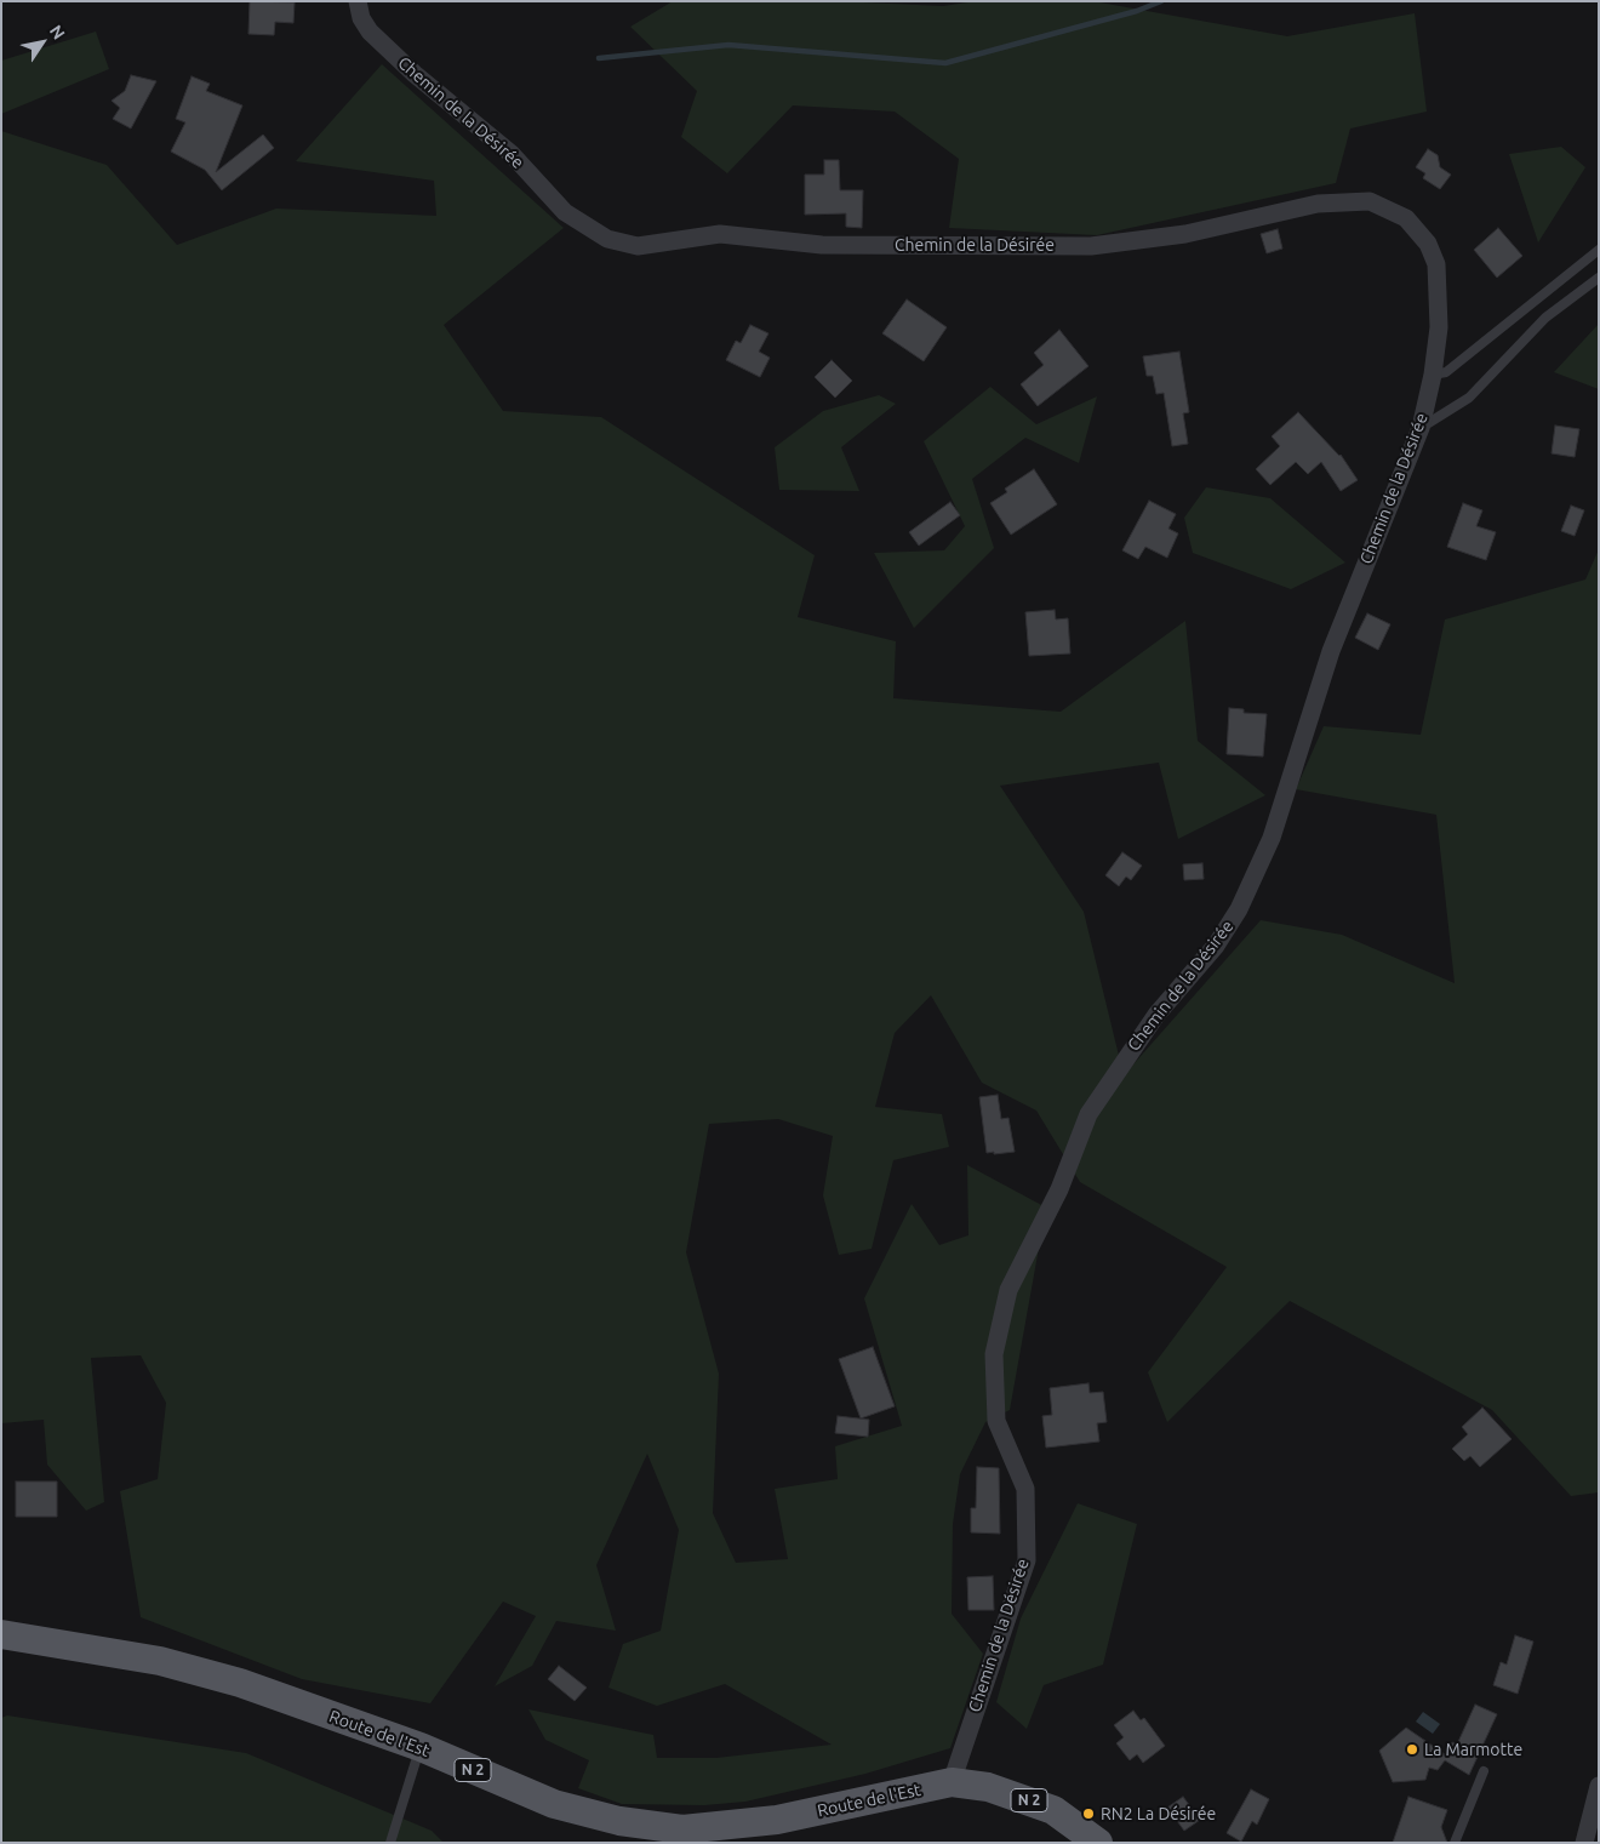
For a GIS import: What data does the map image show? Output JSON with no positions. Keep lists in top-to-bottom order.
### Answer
{
  "streets": {
    "main road": ["Route de l'Est", "N 2"],
    "street": ["Chemin de la Désirée"]
  },
  "crossings": [
    ["Chemin de la Désirée", "Route de l'Est"]
  ],
  "places": ["La Marmotte", "RN2 La Désirée"],
  "north": "top right"
}
